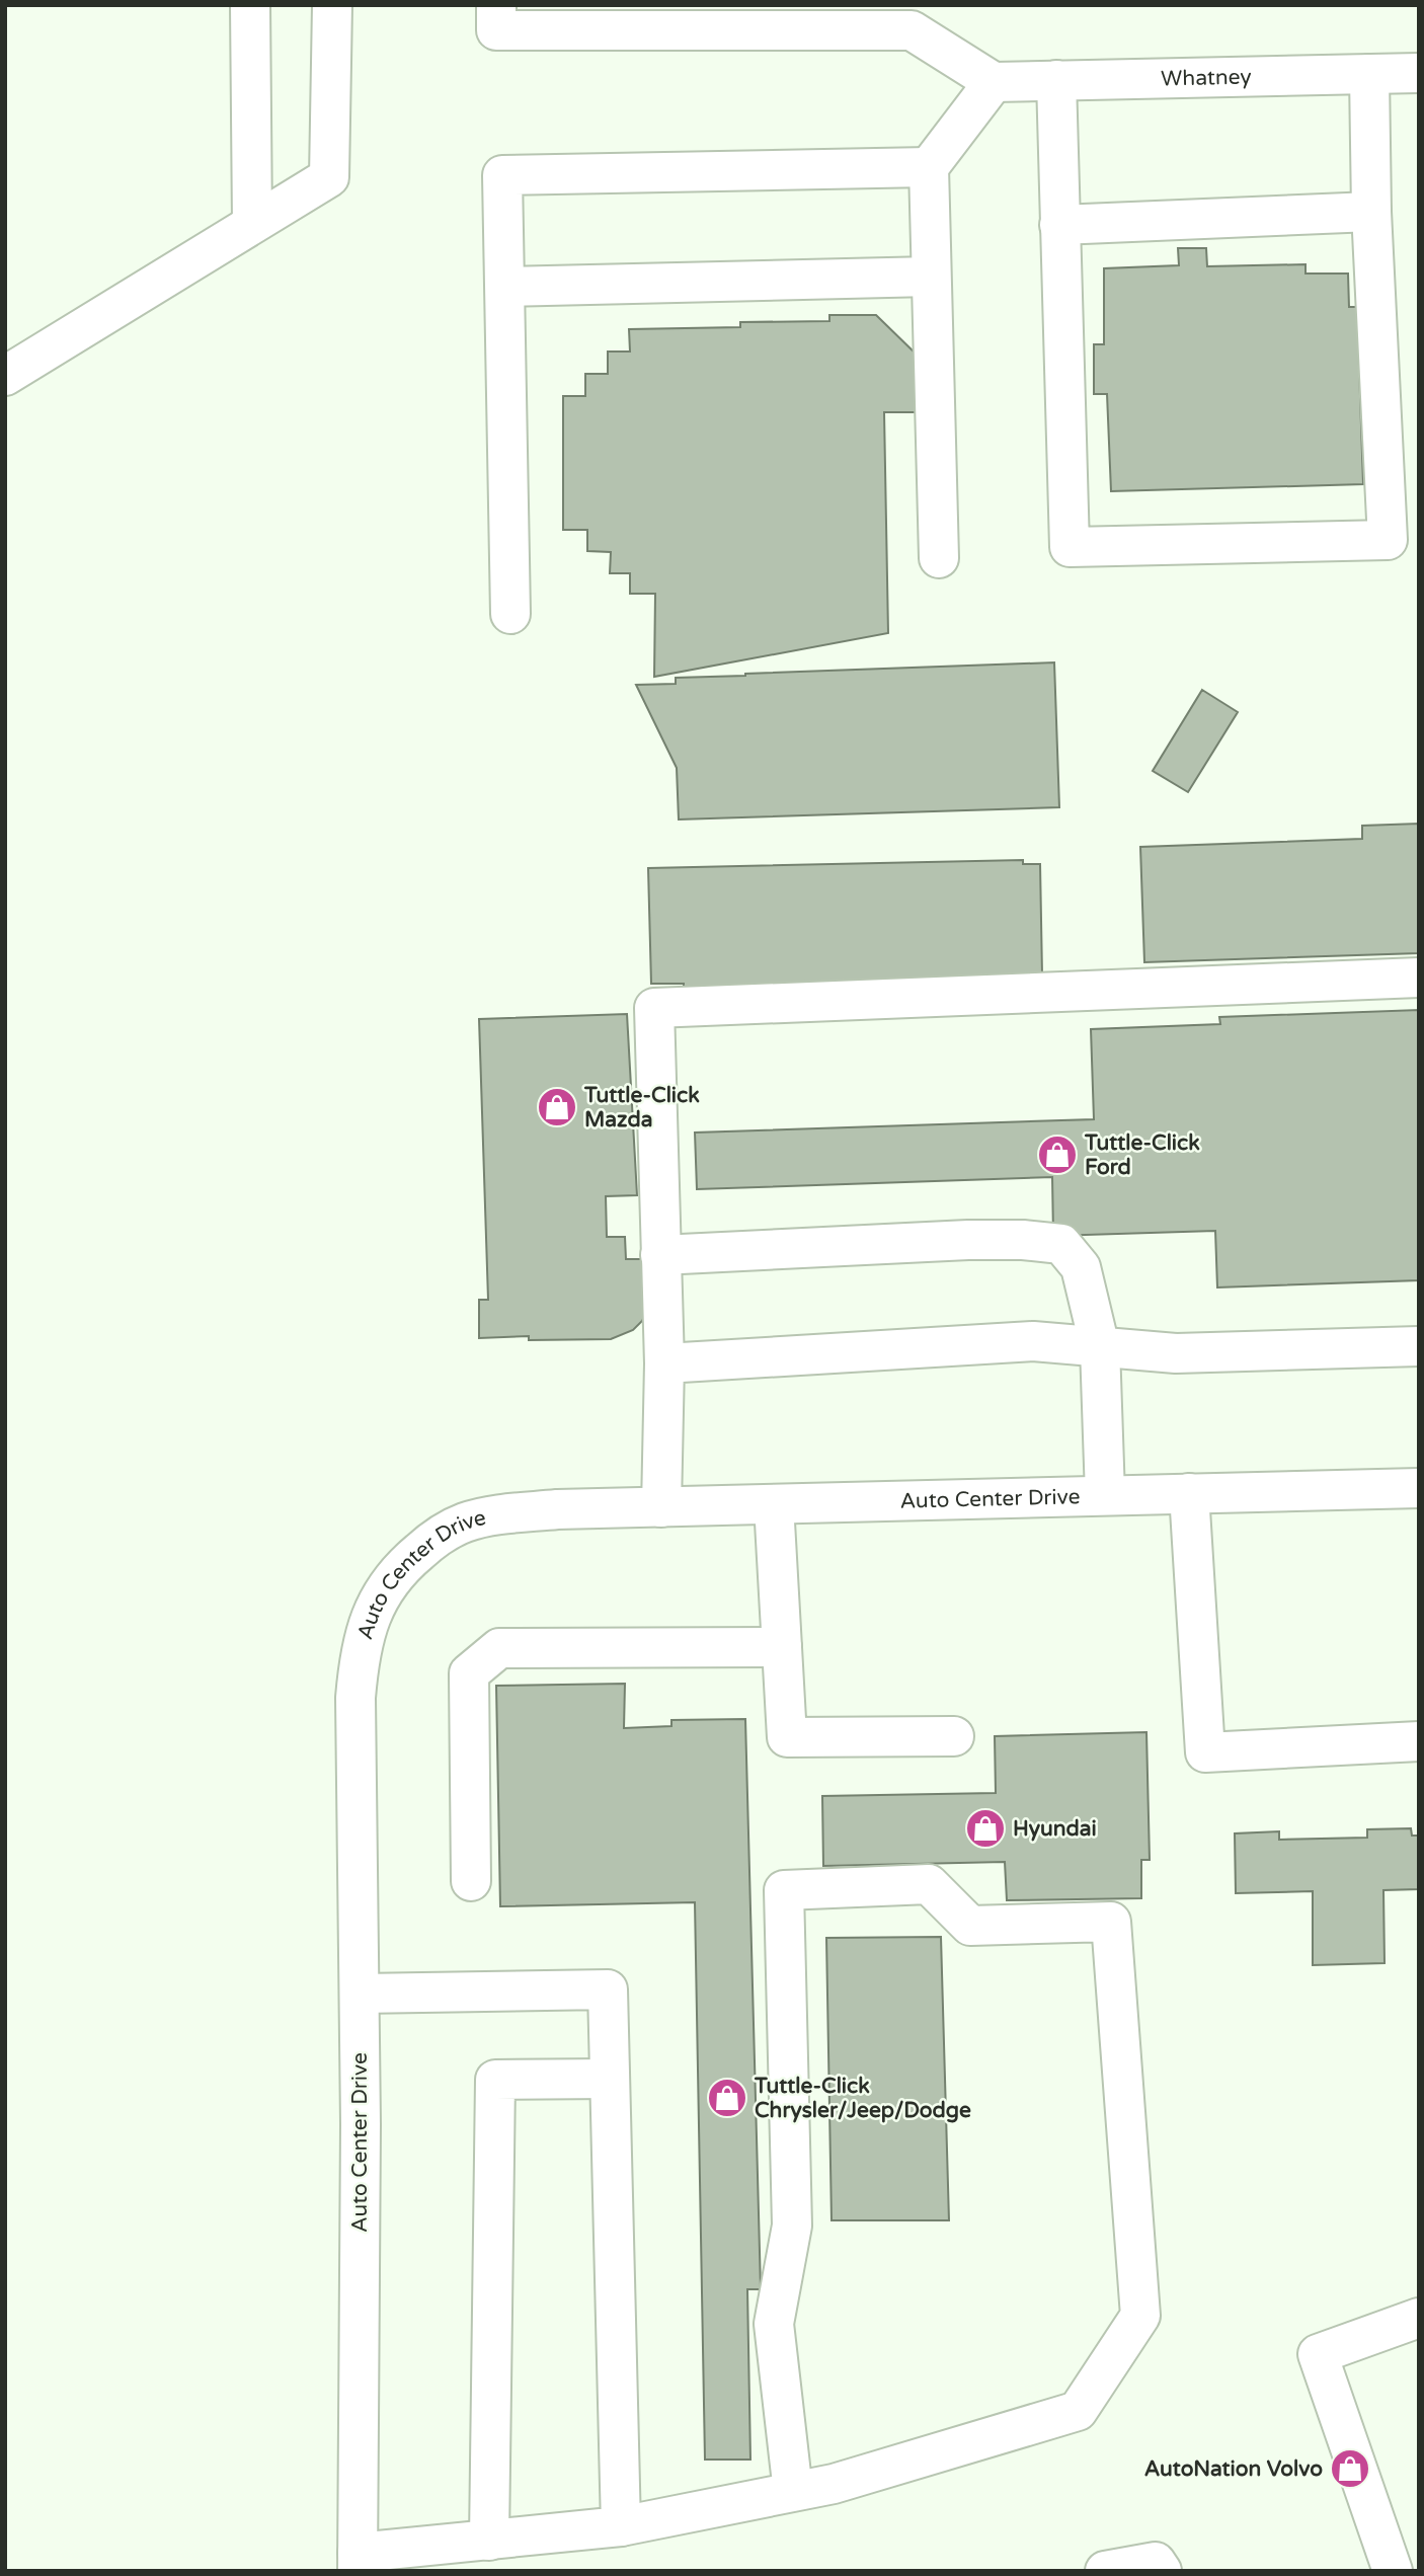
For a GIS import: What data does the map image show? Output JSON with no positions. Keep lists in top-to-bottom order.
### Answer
{
  "streets": {
    "street": ["Whatney", "Auto Center Drive"]
  },
  "places": {
    "shop": [
      "Tuttle-Click Mazda",
      "Tuttle-Click Ford",
      "Hyundai",
      "Tuttle-Click Chrysler/Jeep/Dodge",
      "AutoNation Volvo"
    ]
  }
}
